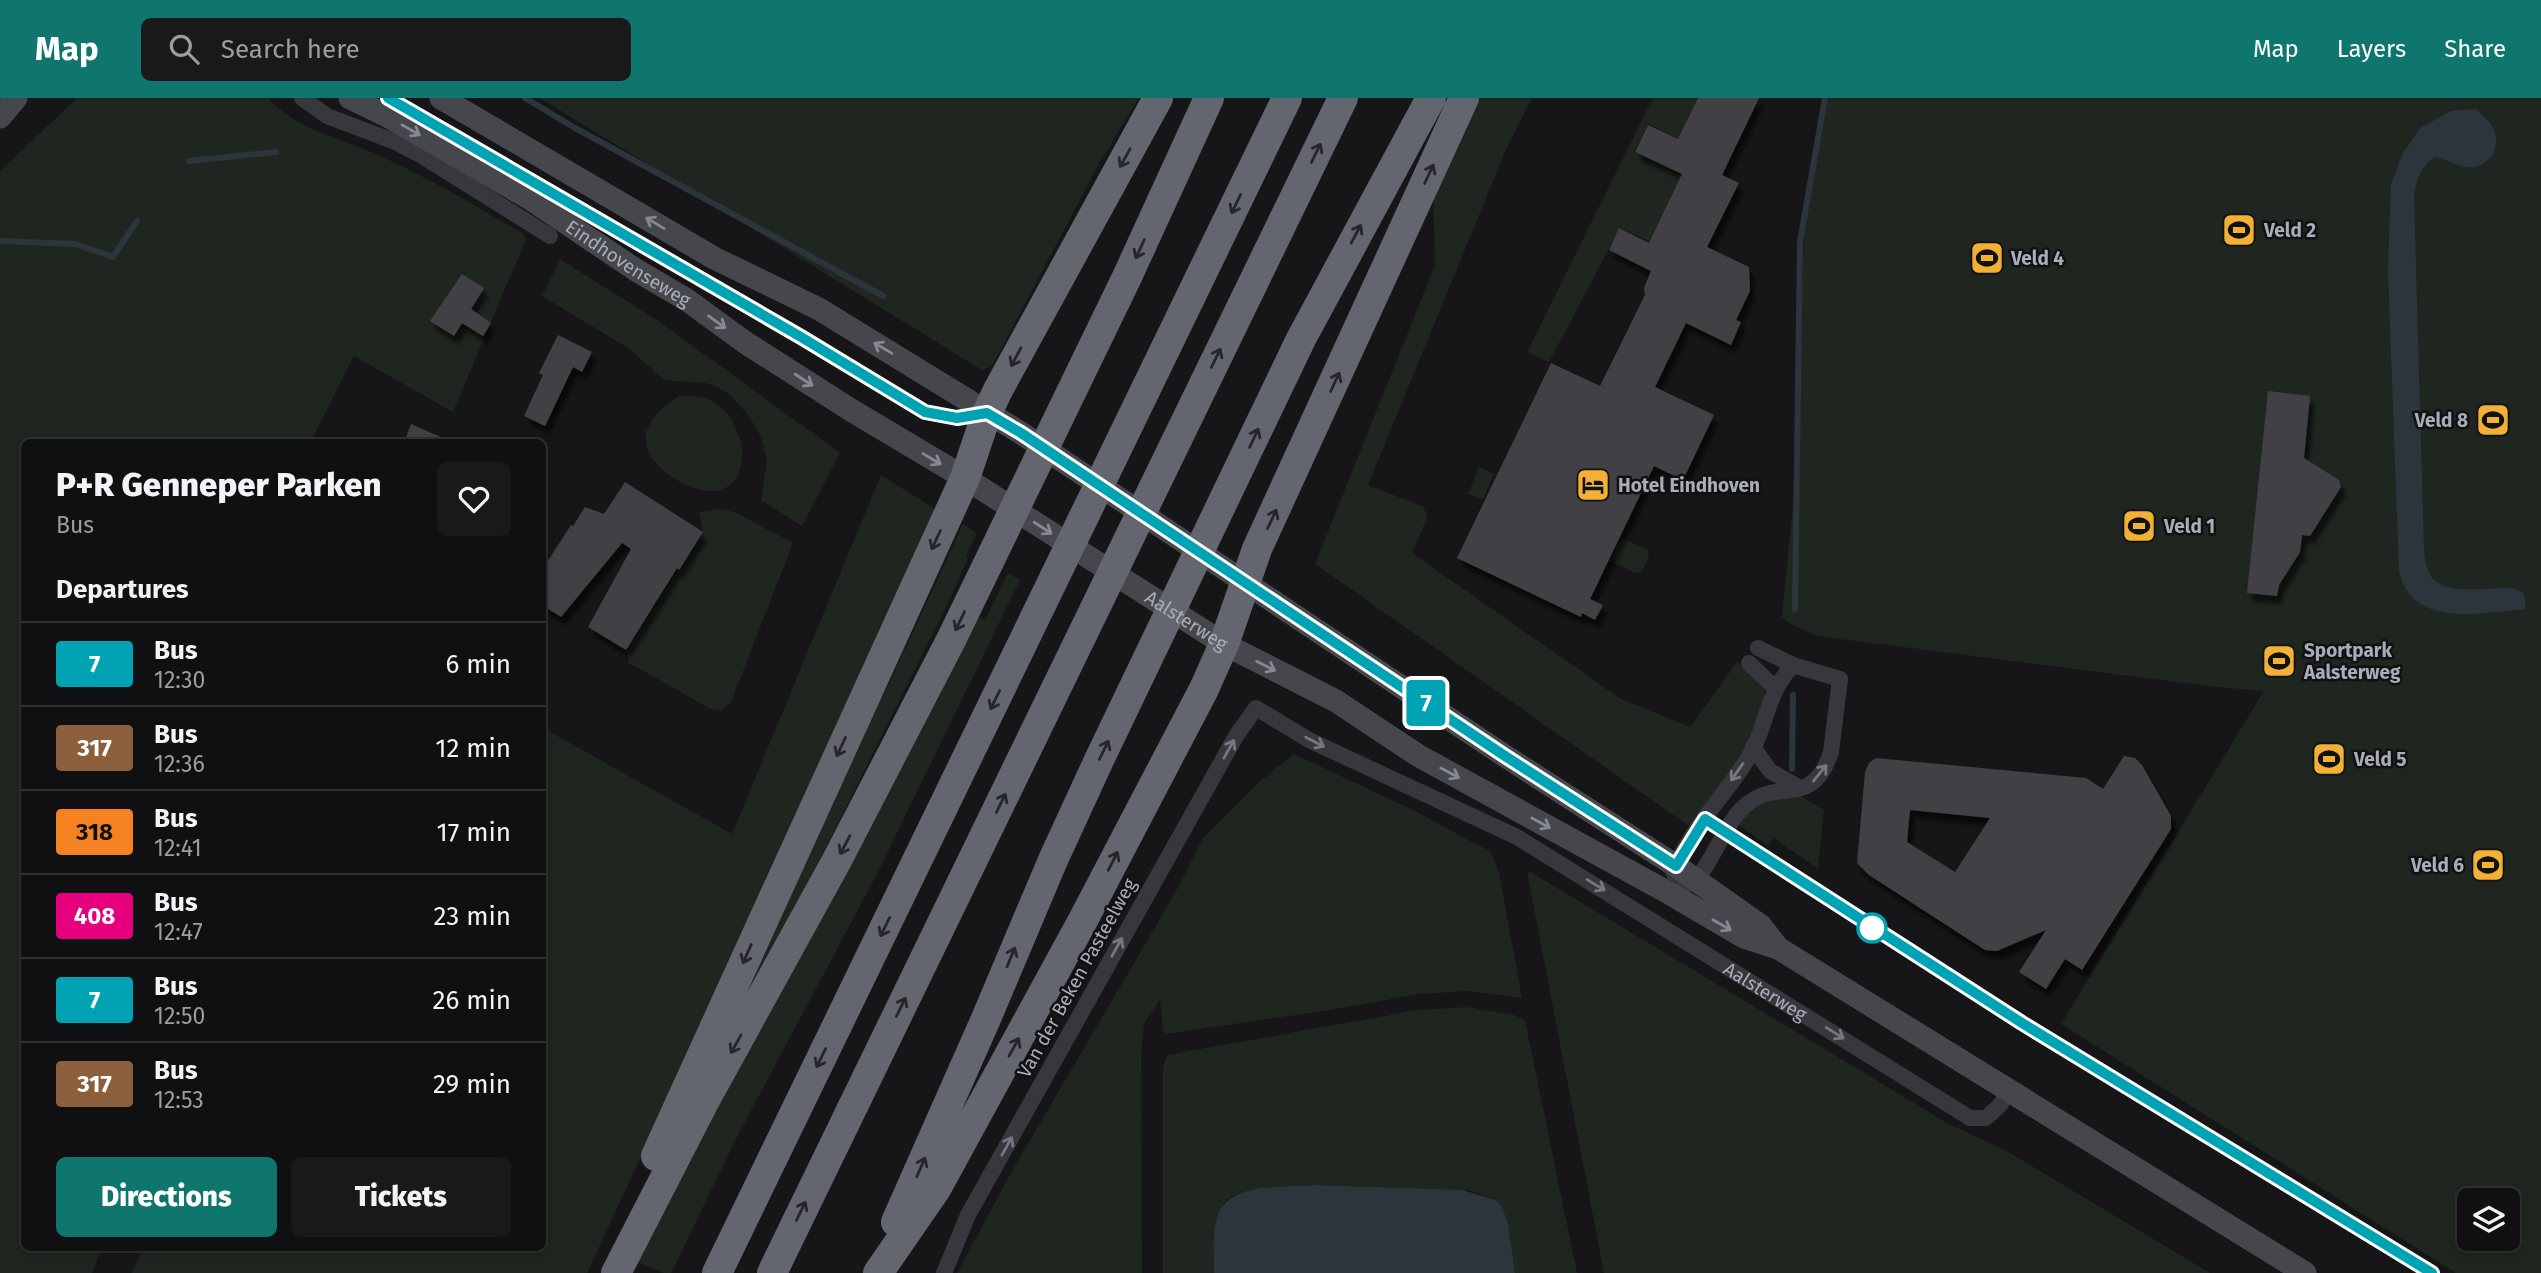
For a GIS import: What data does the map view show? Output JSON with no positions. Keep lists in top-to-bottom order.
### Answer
{
  "streets": {
    "main road": ["Eindhovenseweg", "Aalsterweg"],
    "street": ["Van der Beken Pasteelweg"]
  },
  "crossings": [
    ["Eindhovenseweg", "Aalsterweg"],
    ["Aalsterweg", "Van der Beken Pasteelweg"]
  ],
  "one_way": ["Van der Beken Pasteelweg"],
  "places": {
    "sports": [
      "Veld 2",
      "Veld 4",
      "Veld 8",
      "Veld 1",
      "Sportpark Aalsterweg",
      "Veld 5",
      "Veld 6"
    ],
    "hotel": ["Hotel Eindhoven"]
  },
  "lines": ["bus line 7"],
  "page": {
    "header": "Map",
    "search": "Search here",
    "nav": ["Map", "Layers", "Share"],
    "on_map": "7",
    "heading": [
      ["P+R Genneper Parken", "Bus"],
      "Departures"
    ],
    "list": [
      {
        "mark": "7",
        "name": "Bus",
        "note": "12:30",
        "value": "6 min"
      },
      {
        "mark": "317",
        "name": "Bus",
        "note": "12:36",
        "value": "12 min"
      },
      {
        "mark": "318",
        "name": "Bus",
        "note": "12:41",
        "value": "17 min"
      },
      {
        "mark": "408",
        "name": "Bus",
        "note": "12:47",
        "value": "23 min"
      },
      {
        "mark": "7",
        "name": "Bus",
        "note": "12:50",
        "value": "26 min"
      },
      {
        "mark": "317",
        "name": "Bus",
        "note": "12:53",
        "value": "29 min"
      }
    ],
    "buttons": ["Directions", "Tickets"]
  }
}
